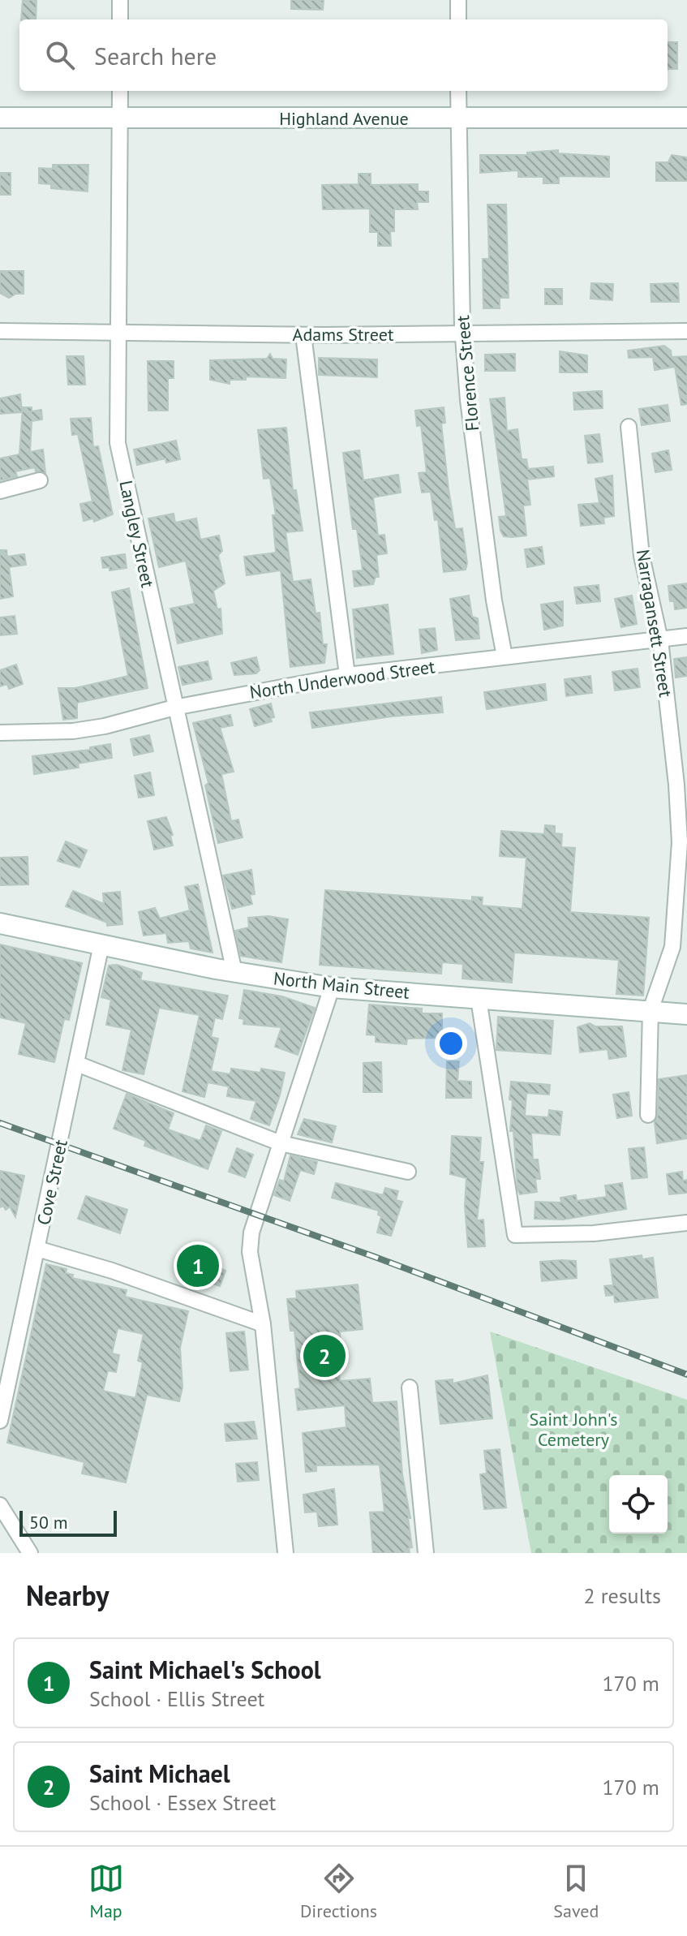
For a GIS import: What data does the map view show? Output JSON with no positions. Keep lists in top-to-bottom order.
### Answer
{
  "streets": {
    "main road": ["Highland Avenue", "North Main Street"],
    "street": [
      "Adams Street",
      "Florence Street",
      "Langley Street",
      "Narragansett Street",
      "North Underwood Street",
      "Cove Street"
    ]
  },
  "crossings": [
    ["Highland Avenue", "Florence Street"],
    ["Highland Avenue", "Langley Street"],
    ["Adams Street", "Florence Street"],
    ["Adams Street", "Langley Street"],
    ["Florence Street", "North Underwood Street"],
    ["Langley Street", "North Underwood Street"],
    ["Langley Street", "North Main Street"],
    ["Narragansett Street", "North Underwood Street"],
    ["Narragansett Street", "North Main Street"],
    ["North Main Street", "Cove Street"]
  ],
  "parks": ["Saint John's Cemetery"],
  "scale_bar": "50 m",
  "page": {
    "search": "Search here",
    "pins": ["1", "2"],
    "scale": "50 m",
    "heading": ["Nearby", "2 results"],
    "list": [
      {
        "mark": "1",
        "name": "Saint Michael's School",
        "note": "School · Ellis Street",
        "value": "170 m"
      },
      {
        "mark": "2",
        "name": "Saint Michael",
        "note": "School · Essex Street",
        "value": "170 m"
      }
    ],
    "nav": ["Map", "Directions", "Saved"]
  }
}
